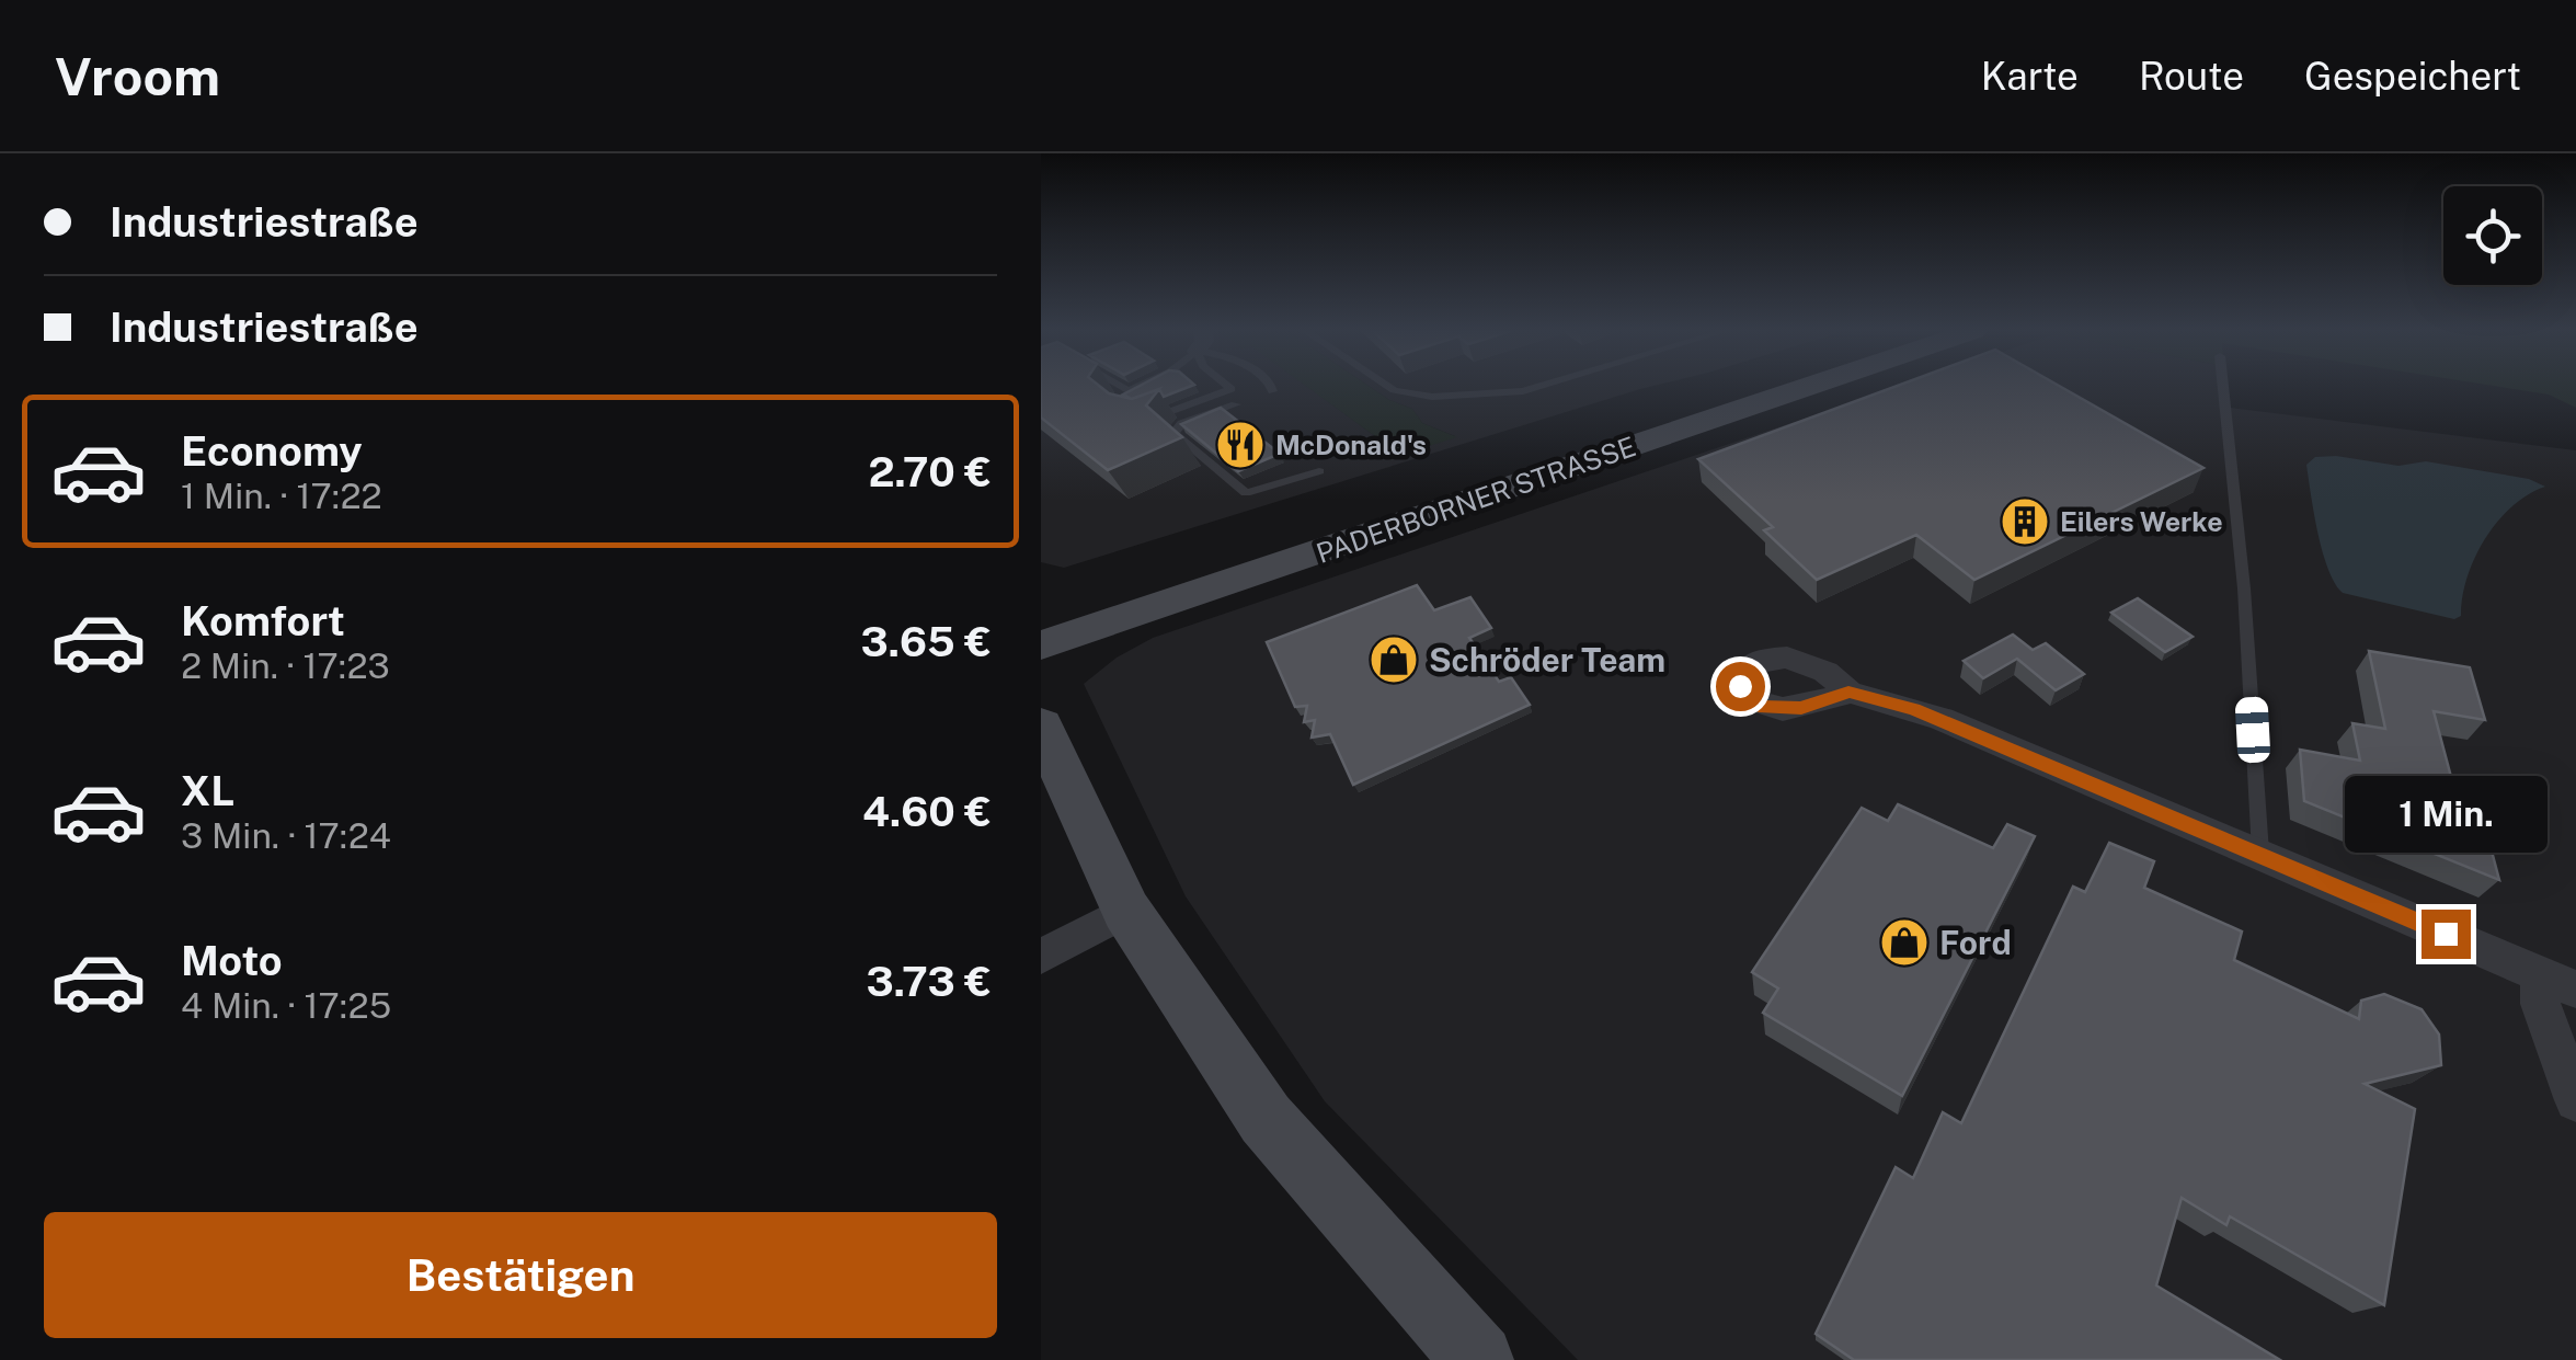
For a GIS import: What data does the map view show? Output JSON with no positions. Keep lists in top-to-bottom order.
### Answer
{
  "streets": {
    "main road": ["PADERBORNER STRASSE"]
  },
  "places": {
    "restaurant": ["McDonald's"],
    "building": ["Eilers Werke"],
    "shop": ["Schröder Team", "Ford"]
  },
  "page": {
    "header": "Vroom",
    "nav": ["Karte", "Route", "Gespeichert"],
    "banner": ["Industriestraße", "Industriestraße"],
    "list": [
      {
        "name": "Economy",
        "note": "1 Min. · 17:22",
        "value": "2.70 €"
      },
      {
        "name": "Komfort",
        "note": "2 Min. · 17:23",
        "value": "3.65 €"
      },
      {
        "name": "XL",
        "note": "3 Min. · 17:24",
        "value": "4.60 €"
      },
      {
        "name": "Moto",
        "note": "4 Min. · 17:25",
        "value": "3.73 €"
      }
    ],
    "bubble": "1 Min.",
    "buttons": "Bestätigen"
  }
}
